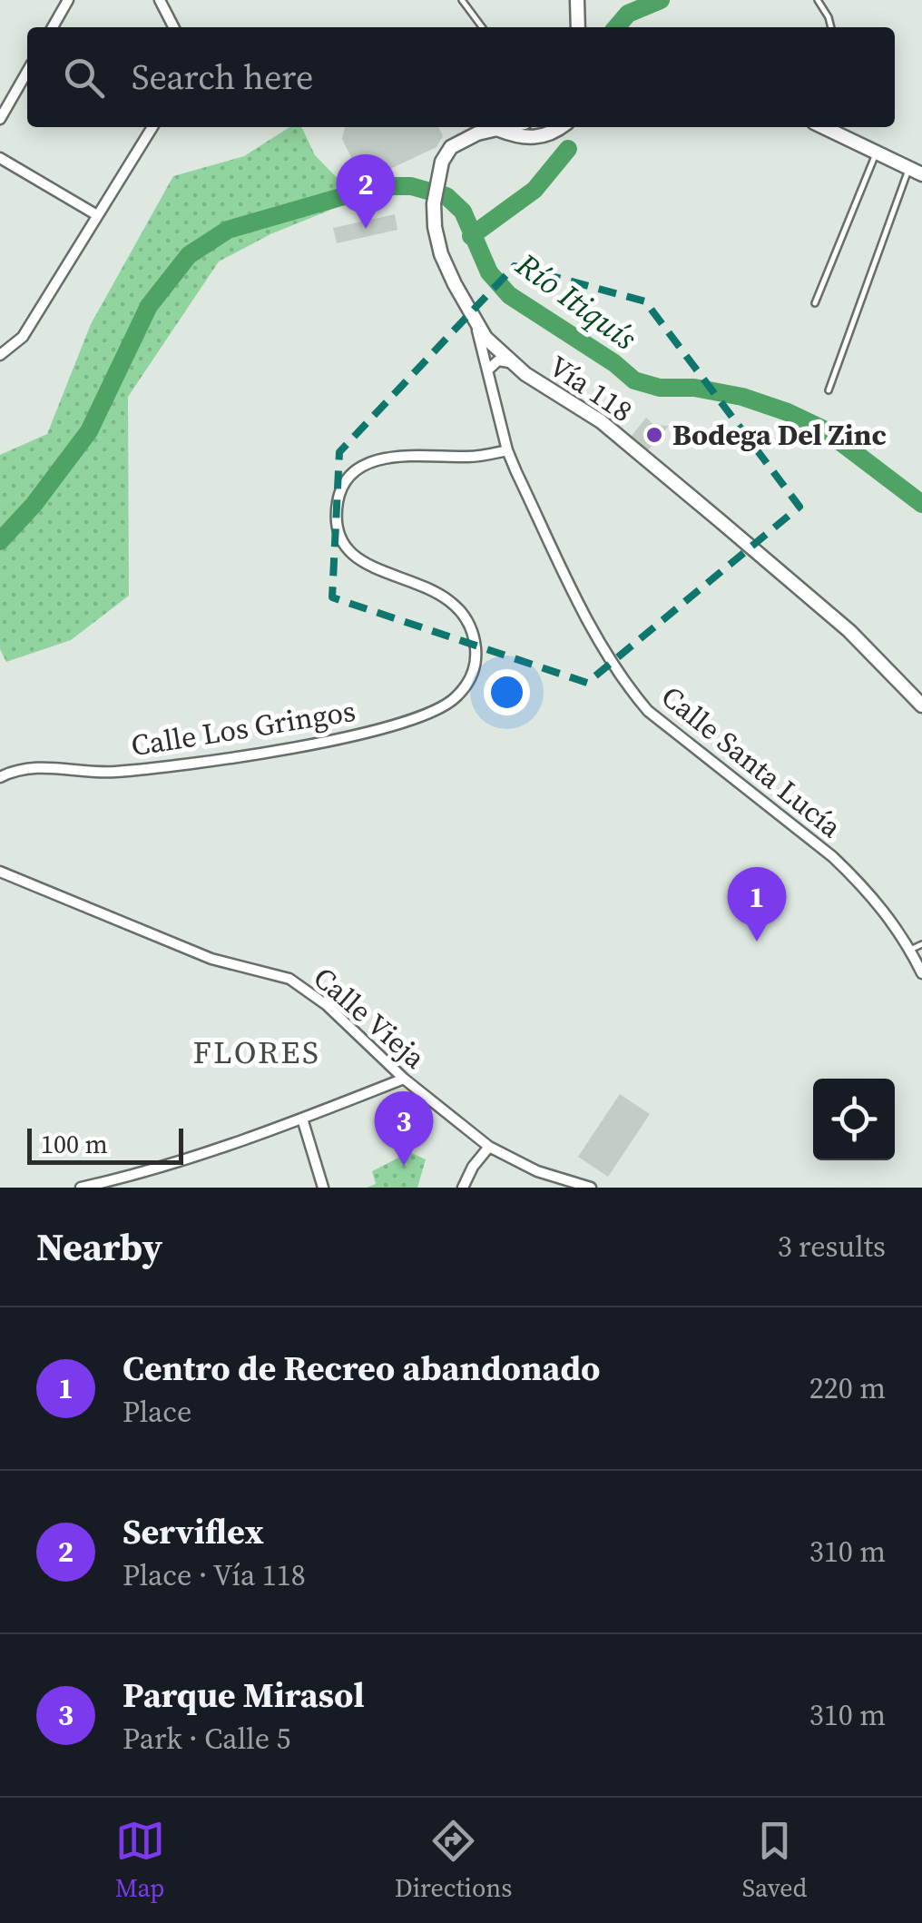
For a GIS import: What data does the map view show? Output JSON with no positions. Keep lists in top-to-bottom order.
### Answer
{
  "streets": {
    "main road": ["Vía 118"],
    "street": ["Calle Los Gringos", "Calle Santa Lucía", "Calle Vieja"]
  },
  "crossings": [
    ["Vía 118", "Calle Santa Lucía"],
    ["Calle Los Gringos", "Calle Santa Lucía"]
  ],
  "districts": ["FLORES"],
  "water": ["Río Itiquís"],
  "places": ["Bodega Del Zinc"],
  "scale_bar": "100 m",
  "page": {
    "search": "Search here",
    "pins": ["2", "1", "3"],
    "scale": "100 m",
    "heading": ["Nearby", "3 results"],
    "list": [
      {
        "mark": "1",
        "name": "Centro de Recreo abandonado",
        "note": "Place",
        "value": "220 m"
      },
      {
        "mark": "2",
        "name": "Serviflex",
        "note": "Place · Vía 118",
        "value": "310 m"
      },
      {
        "mark": "3",
        "name": "Parque Mirasol",
        "note": "Park · Calle 5",
        "value": "310 m"
      }
    ],
    "nav": ["Map", "Directions", "Saved"]
  }
}
